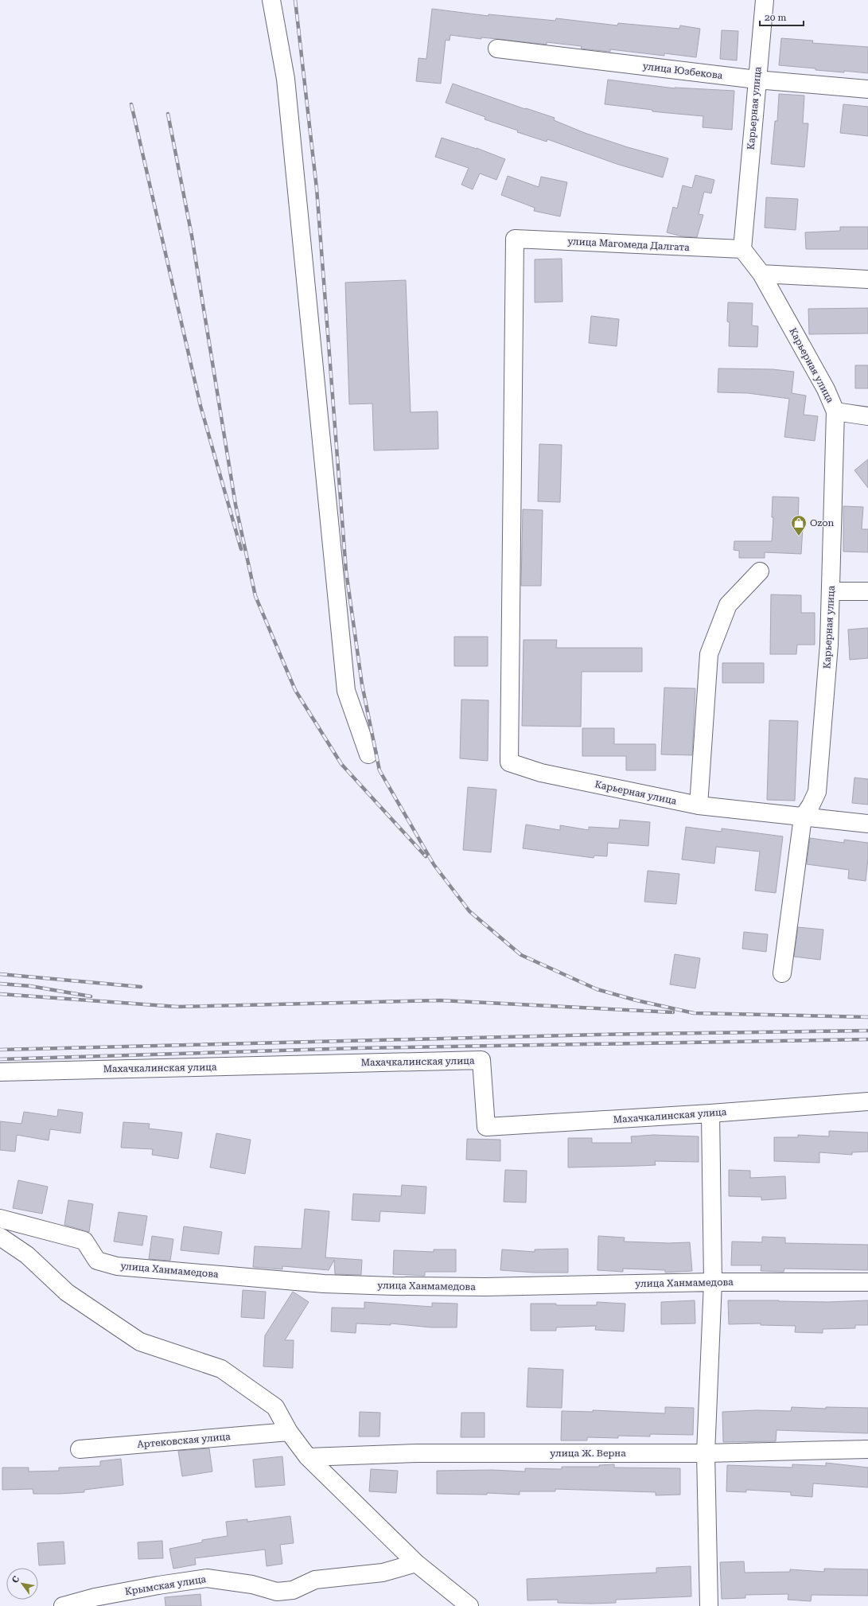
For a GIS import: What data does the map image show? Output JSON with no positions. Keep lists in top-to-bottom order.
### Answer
{
  "streets": {
    "street": [
      "улица Юзбекова",
      "Карьерная улица",
      "улица Магомеда Далгата",
      "Махачкалинская улица",
      "улица Ханмамедова",
      "Артековская улица",
      "улица Ж. Верна",
      "Крымская улица"
    ]
  },
  "crossings": [
    ["улица Юзбекова", "Карьерная улица"],
    ["Карьерная улица", "улица Магомеда Далгата"]
  ],
  "places": {
    "shop": ["Ozon"]
  },
  "scale_bar": "20 m",
  "north": "top left"
}
